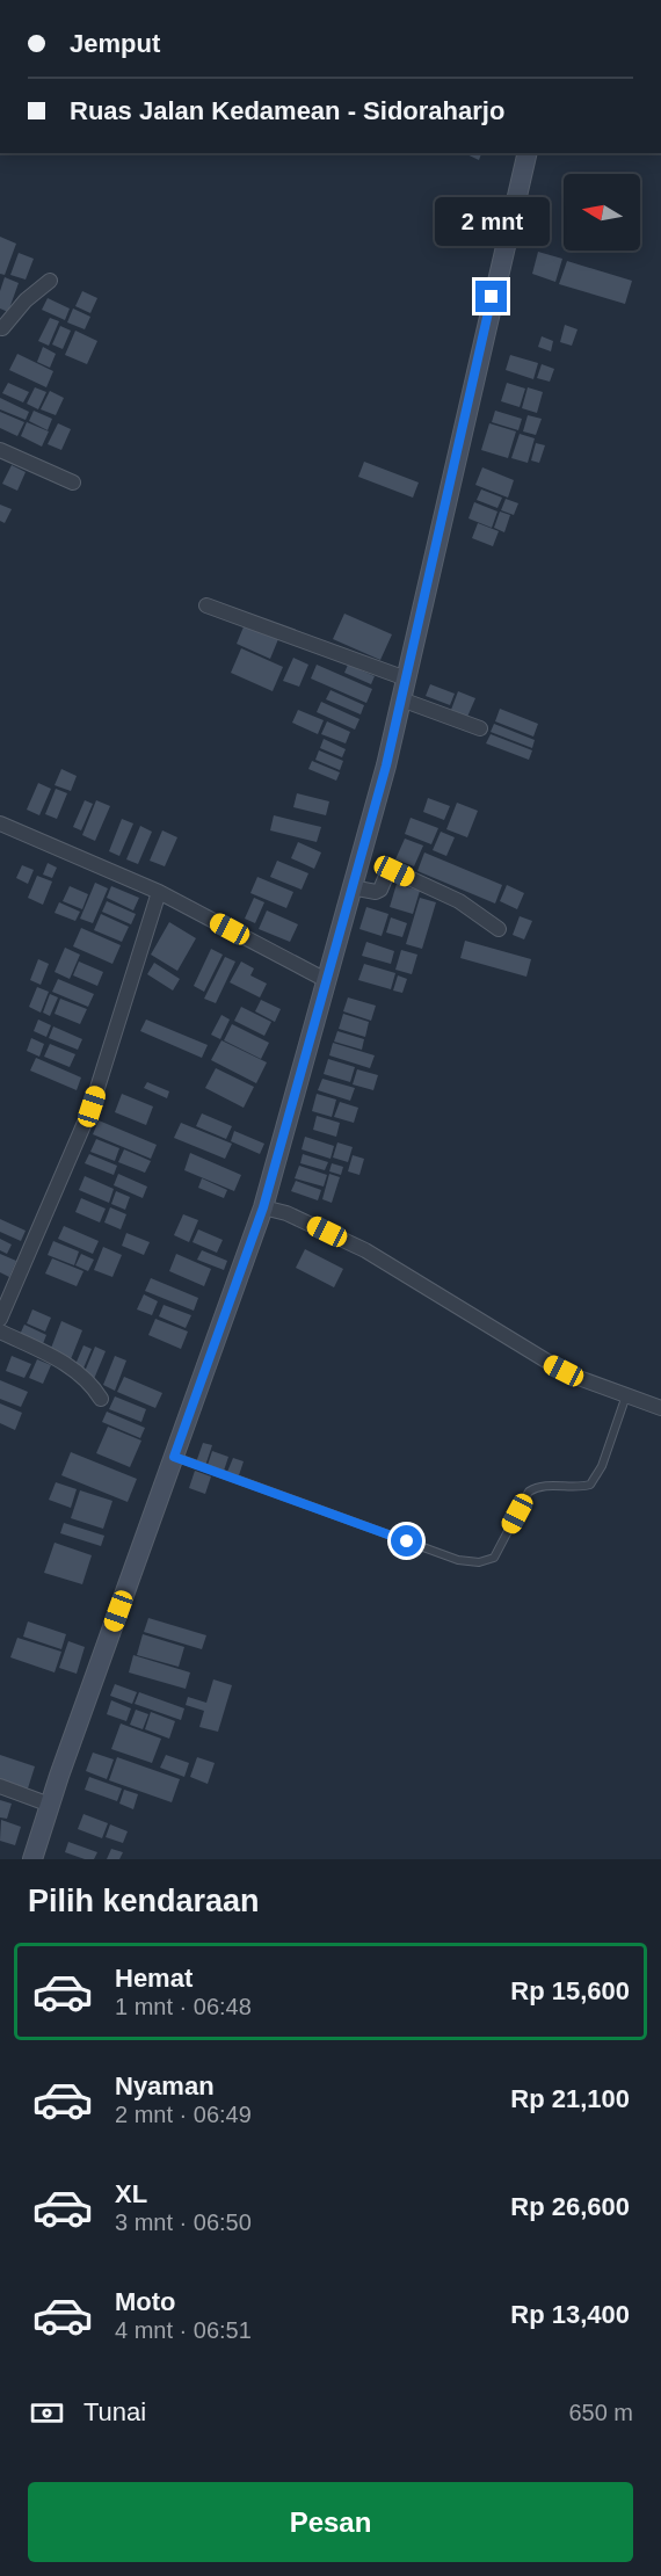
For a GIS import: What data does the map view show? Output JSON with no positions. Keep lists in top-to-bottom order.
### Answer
{
  "north": "left",
  "page": {
    "banner": ["Jemput", "Ruas Jalan Kedamean - Sidoraharjo"],
    "bubble": "2 mnt",
    "heading": "Pilih kendaraan",
    "list": [
      {
        "name": "Hemat",
        "note": "1 mnt · 06:48",
        "value": "Rp 15,600"
      },
      {
        "name": "Nyaman",
        "note": "2 mnt · 06:49",
        "value": "Rp 21,100"
      },
      {
        "name": "XL",
        "note": "3 mnt · 06:50",
        "value": "Rp 26,600"
      },
      {
        "name": "Moto",
        "note": "4 mnt · 06:51",
        "value": "Rp 13,400"
      }
    ],
    "pay": ["Tunai", "650 m"],
    "buttons": "Pesan"
  }
}
